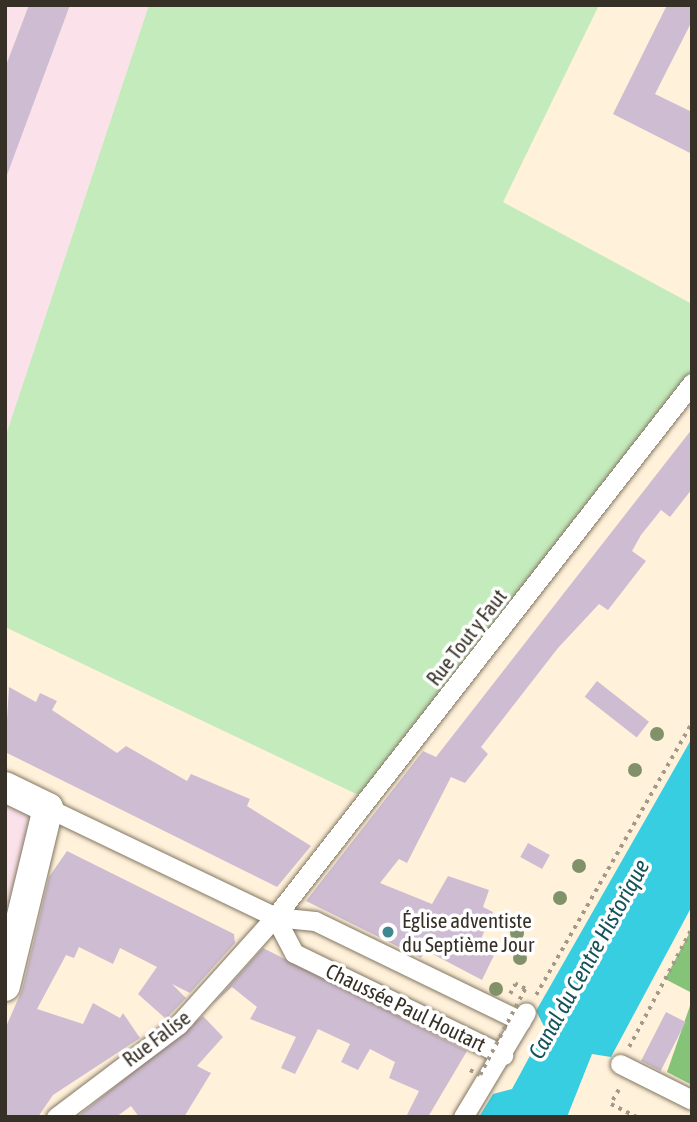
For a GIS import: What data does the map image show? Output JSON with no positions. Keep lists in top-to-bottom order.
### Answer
{
  "streets": {
    "main road": ["Chaussée Paul Houtart"],
    "street": ["Rue Tout y Faut", "Rue Falise"]
  },
  "crossings": [
    ["Rue Tout y Faut", "Chaussée Paul Houtart"],
    ["Rue Tout y Faut", "Rue Falise"],
    ["Chaussée Paul Houtart", "Rue Falise"]
  ],
  "water": ["Canal du Centre Historique"],
  "places": ["Église adventiste du Septième Jour"]
}
